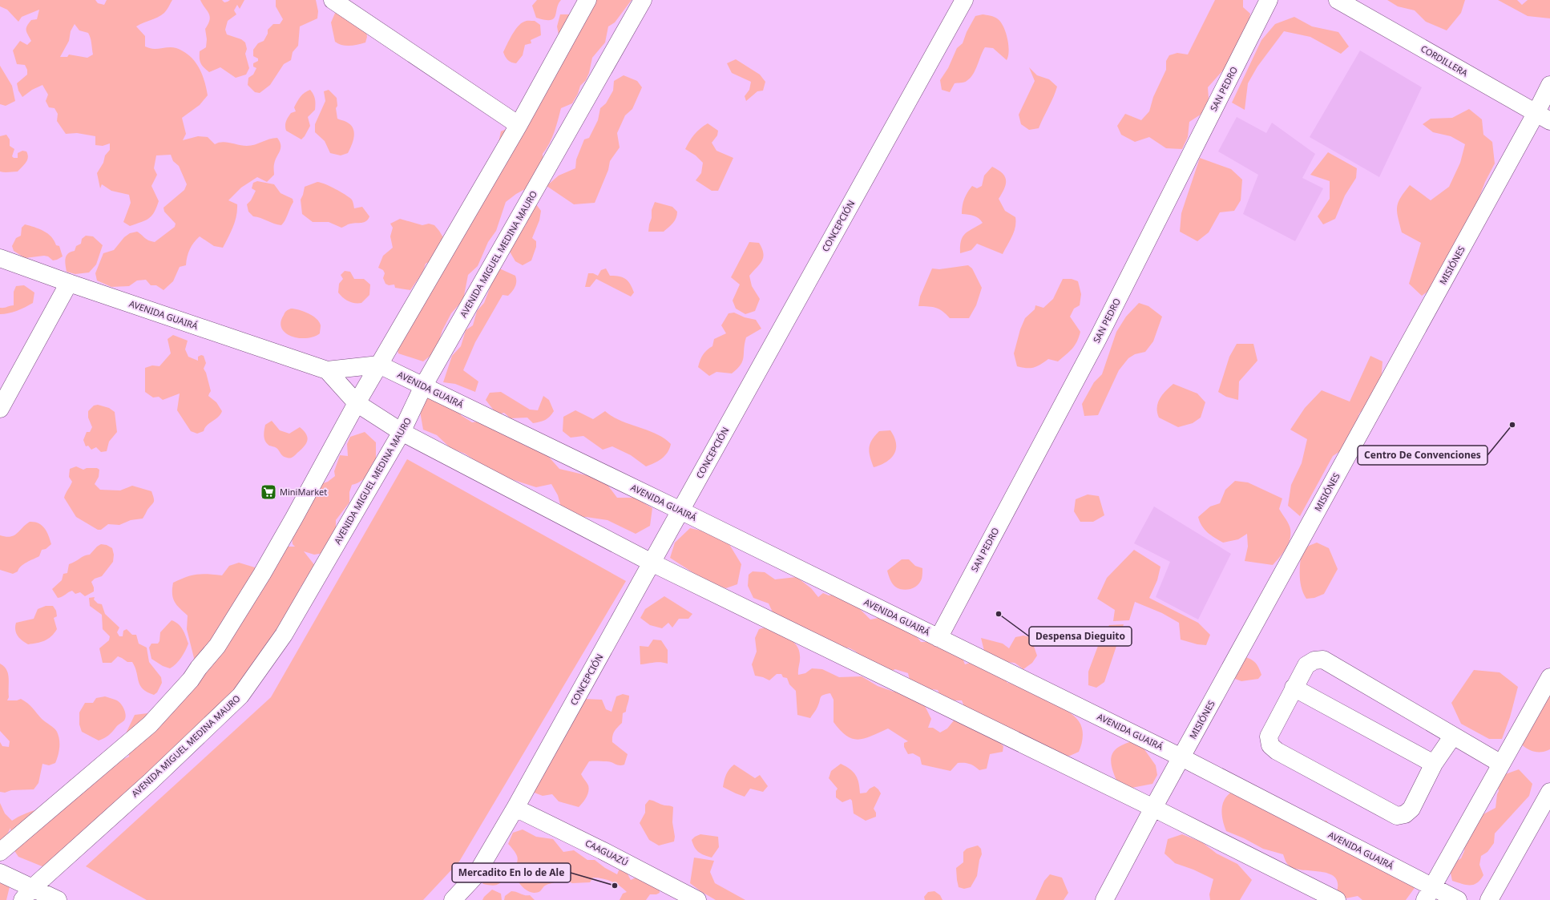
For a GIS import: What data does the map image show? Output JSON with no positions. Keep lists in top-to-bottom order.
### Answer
{
  "streets": {
    "street": [
      "CORDILLERA",
      "SAN PEDRO",
      "CONCEPCIÓN",
      "AVENIDA MIGUEL MEDINA MAURO",
      "MISIÓNES",
      "AVENIDA GUAIRÁ",
      "CAAGUAZÚ"
    ]
  },
  "crossings": [
    ["CORDILLERA", "MISIÓNES"],
    ["SAN PEDRO", "AVENIDA GUAIRÁ"],
    ["CONCEPCIÓN", "AVENIDA GUAIRÁ"],
    ["CONCEPCIÓN", "CAAGUAZÚ"],
    ["AVENIDA MIGUEL MEDINA MAURO", "AVENIDA GUAIRÁ"],
    ["MISIÓNES", "AVENIDA GUAIRÁ"]
  ],
  "places": {
    "other": ["Centro De Convenciones", "Despensa Dieguito", "Mercadito En lo de Ale"],
    "supermarket": ["MiniMarket"]
  }
}
